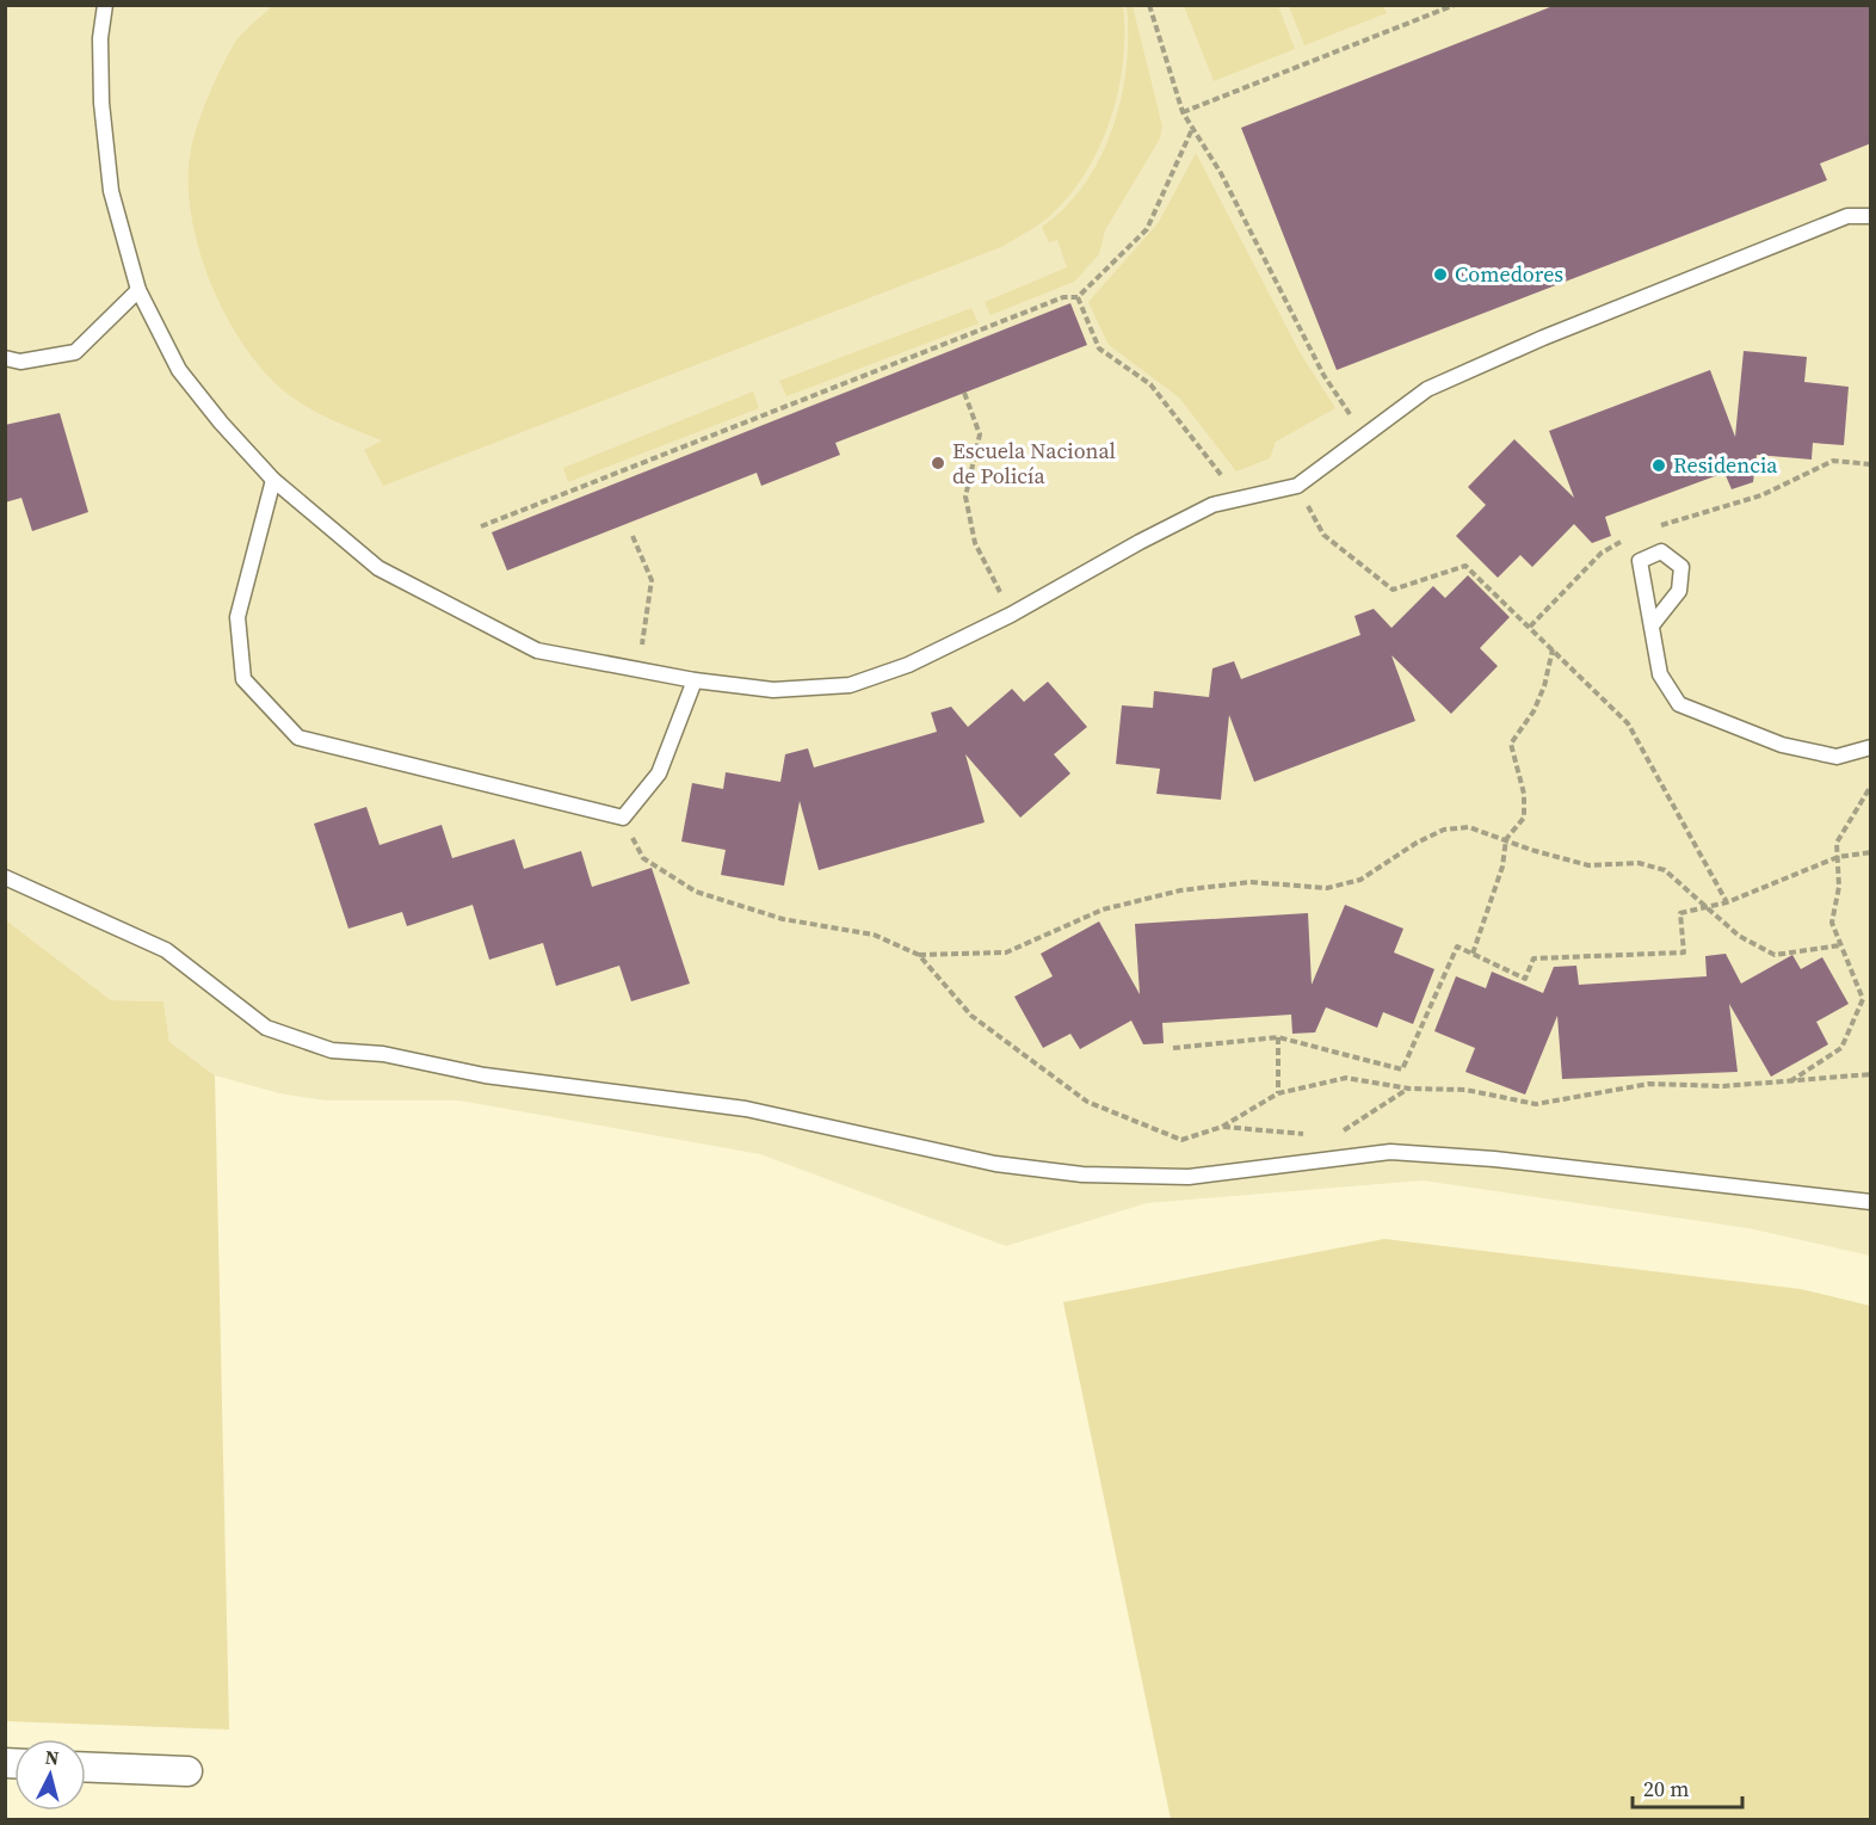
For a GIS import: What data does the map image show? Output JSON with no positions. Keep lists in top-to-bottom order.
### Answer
{
  "places": ["Comedores", "Escuela Nacional de Policía", "Residencia"],
  "scale_bar": "20 m",
  "north": "top"
}
